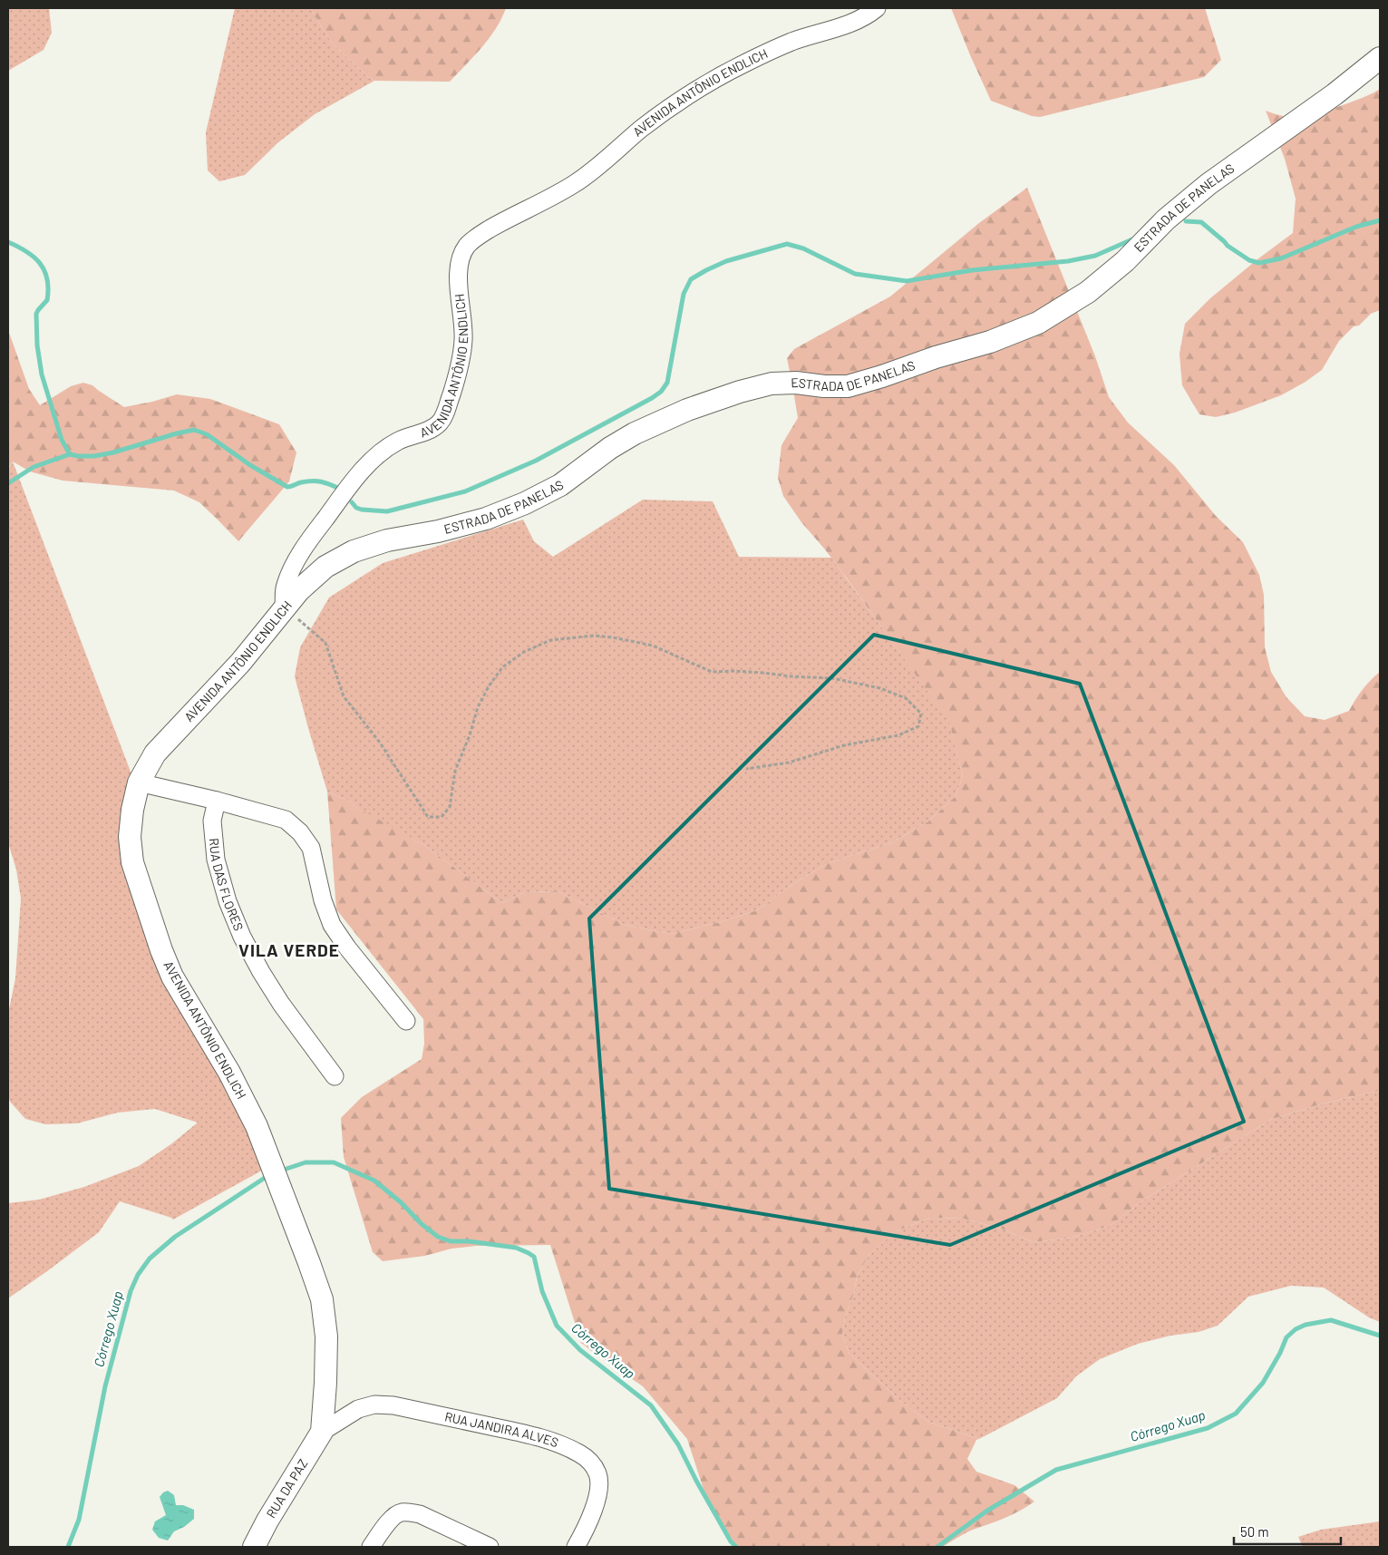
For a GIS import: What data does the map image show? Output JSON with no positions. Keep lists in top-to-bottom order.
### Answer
{
  "streets": {
    "street": [
      "AVENIDA ANTÔNIO ENDLICH",
      "ESTRADA DE PANELAS",
      "RUA DAS FLORES",
      "RUA JANDIRA ALVES",
      "RUA DA PAZ"
    ]
  },
  "crossings": [
    ["AVENIDA ANTÔNIO ENDLICH", "ESTRADA DE PANELAS"],
    ["AVENIDA ANTÔNIO ENDLICH", "RUA JANDIRA ALVES"],
    ["AVENIDA ANTÔNIO ENDLICH", "RUA DA PAZ"],
    ["RUA JANDIRA ALVES", "RUA DA PAZ"]
  ],
  "districts": ["VILA VERDE"],
  "water": ["Córrego Xuap"],
  "scale_bar": "50 m"
}
